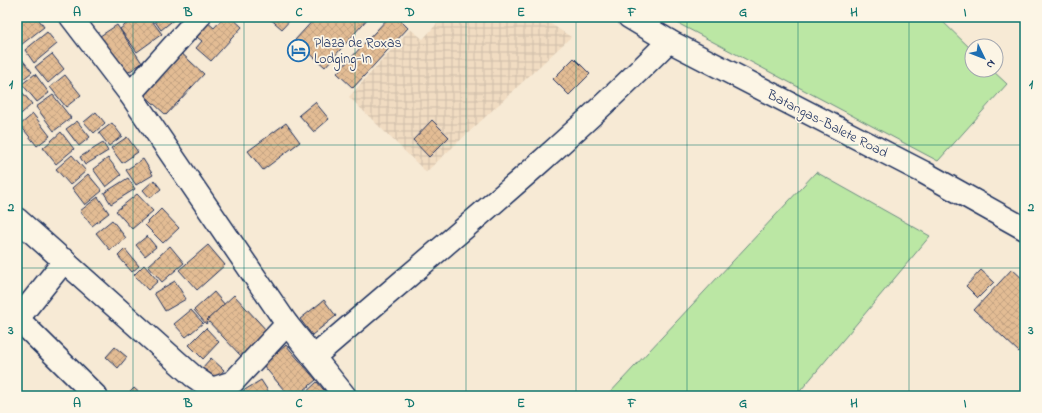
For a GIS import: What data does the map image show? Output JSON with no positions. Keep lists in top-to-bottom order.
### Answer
{
  "streets": {
    "street": ["Batangas-Balete Road"]
  },
  "places": {
    "hotel": ["Plaza de Roxas Lodging-In"]
  },
  "north": "bottom right",
  "grid": {
    "columns": [
      "A",
      "B",
      "C",
      "D",
      "E",
      "F",
      "G",
      "H",
      "I"
    ],
    "rows": ["1", "2", "3"]
  }
}
